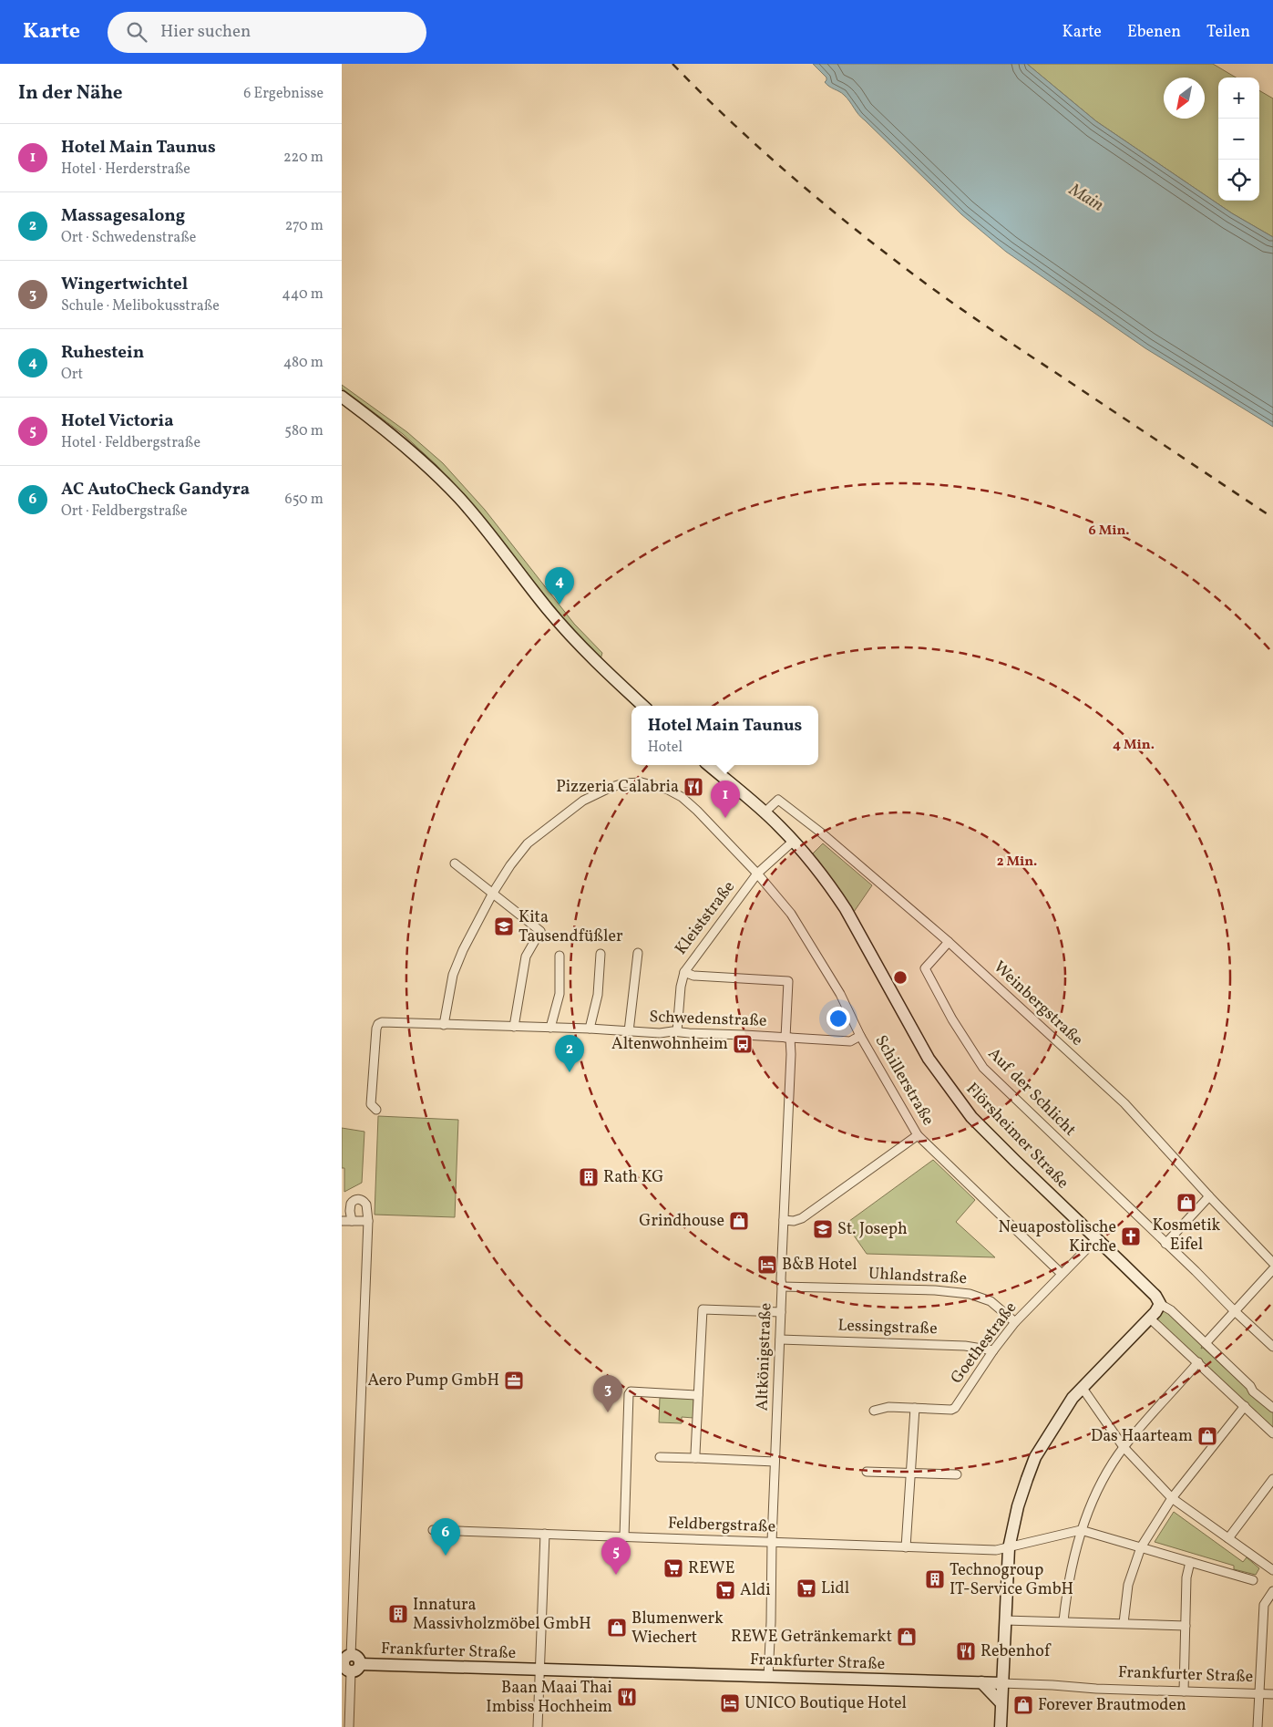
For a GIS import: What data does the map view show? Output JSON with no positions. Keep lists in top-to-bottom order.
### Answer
{
  "streets": {
    "main road": ["Flörsheimer Straße", "Frankfurter Straße"],
    "street": [
      "Kleiststraße",
      "Weinbergstraße",
      "Schwedenstraße",
      "Schillerstraße",
      "Auf der Schlicht",
      "Uhlandstraße",
      "Lessingstraße",
      "Goethestraße",
      "Altkönigstraße",
      "Feldbergstraße"
    ]
  },
  "crossings": [
    ["Kleiststraße", "Schwedenstraße"],
    ["Kleiststraße", "Schillerstraße"],
    ["Kleiststraße", "Flörsheimer Straße"],
    ["Weinbergstraße", "Auf der Schlicht"],
    ["Weinbergstraße", "Flörsheimer Straße"],
    ["Schwedenstraße", "Schillerstraße"],
    ["Schwedenstraße", "Altkönigstraße"],
    ["Schillerstraße", "Goethestraße"],
    ["Flörsheimer Straße", "Goethestraße"],
    ["Uhlandstraße", "Goethestraße"],
    ["Uhlandstraße", "Altkönigstraße"],
    ["Lessingstraße", "Goethestraße"],
    ["Lessingstraße", "Altkönigstraße"],
    ["Altkönigstraße", "Feldbergstraße"],
    ["Altkönigstraße", "Frankfurter Straße"]
  ],
  "water": ["Main"],
  "places": {
    "restaurant": ["Pizzeria Calabria", "Rebenhof", "Baan Maai Thai Imbiss Hochheim"],
    "school or university": ["Kita Tausendfüßler", "St. Joseph"],
    "bus stop": ["Altenwohnheim"],
    "building": ["Rath KG", "Technogroup IT-Service GmbH", "Innatura Massivholzmöbel GmbH"],
    "shop": [
      "Kosmetik Eifel",
      "Grindhouse",
      "Das Haarteam",
      "Blumenwerk Wiechert",
      "REWE Getränkemarkt",
      "Forever Brautmoden"
    ],
    "church": ["Neuapostolische Kirche"],
    "hotel": ["B&B Hotel", "UNICO Boutique Hotel"],
    "office": ["Aero Pump GmbH"],
    "supermarket": ["REWE", "Lidl", "Aldi"]
  },
  "north": "bottom left",
  "page": {
    "header": "Karte",
    "search": "Hier suchen",
    "nav": ["Karte", "Ebenen", "Teilen"],
    "heading": ["In der Nähe", "6 Ergebnisse"],
    "map_buttons": ["+", "−"],
    "list": [
      {
        "mark": "1",
        "name": "Hotel Main Taunus",
        "note": "Hotel · Herderstraße",
        "value": "220 m"
      },
      {
        "mark": "2",
        "name": "Massagesalong",
        "note": "Ort · Schwedenstraße",
        "value": "270 m"
      },
      {
        "mark": "3",
        "name": "Wingertwichtel",
        "note": "Schule · Melibokusstraße",
        "value": "440 m"
      },
      {
        "mark": "4",
        "name": "Ruhestein",
        "note": "Ort",
        "value": "480 m"
      },
      {
        "mark": "5",
        "name": "Hotel Victoria",
        "note": "Hotel · Feldbergstraße",
        "value": "580 m"
      },
      {
        "mark": "6",
        "name": "AC AutoCheck Gandyra",
        "note": "Ort · Feldbergstraße",
        "value": "650 m"
      }
    ],
    "pins": [
      "4",
      "1",
      "2",
      "3",
      "6",
      "5"
    ],
    "popup": ["Hotel Main Taunus", "Hotel"]
  },
  "rings": ["6 Min.", "4 Min.", "2 Min."]
}
